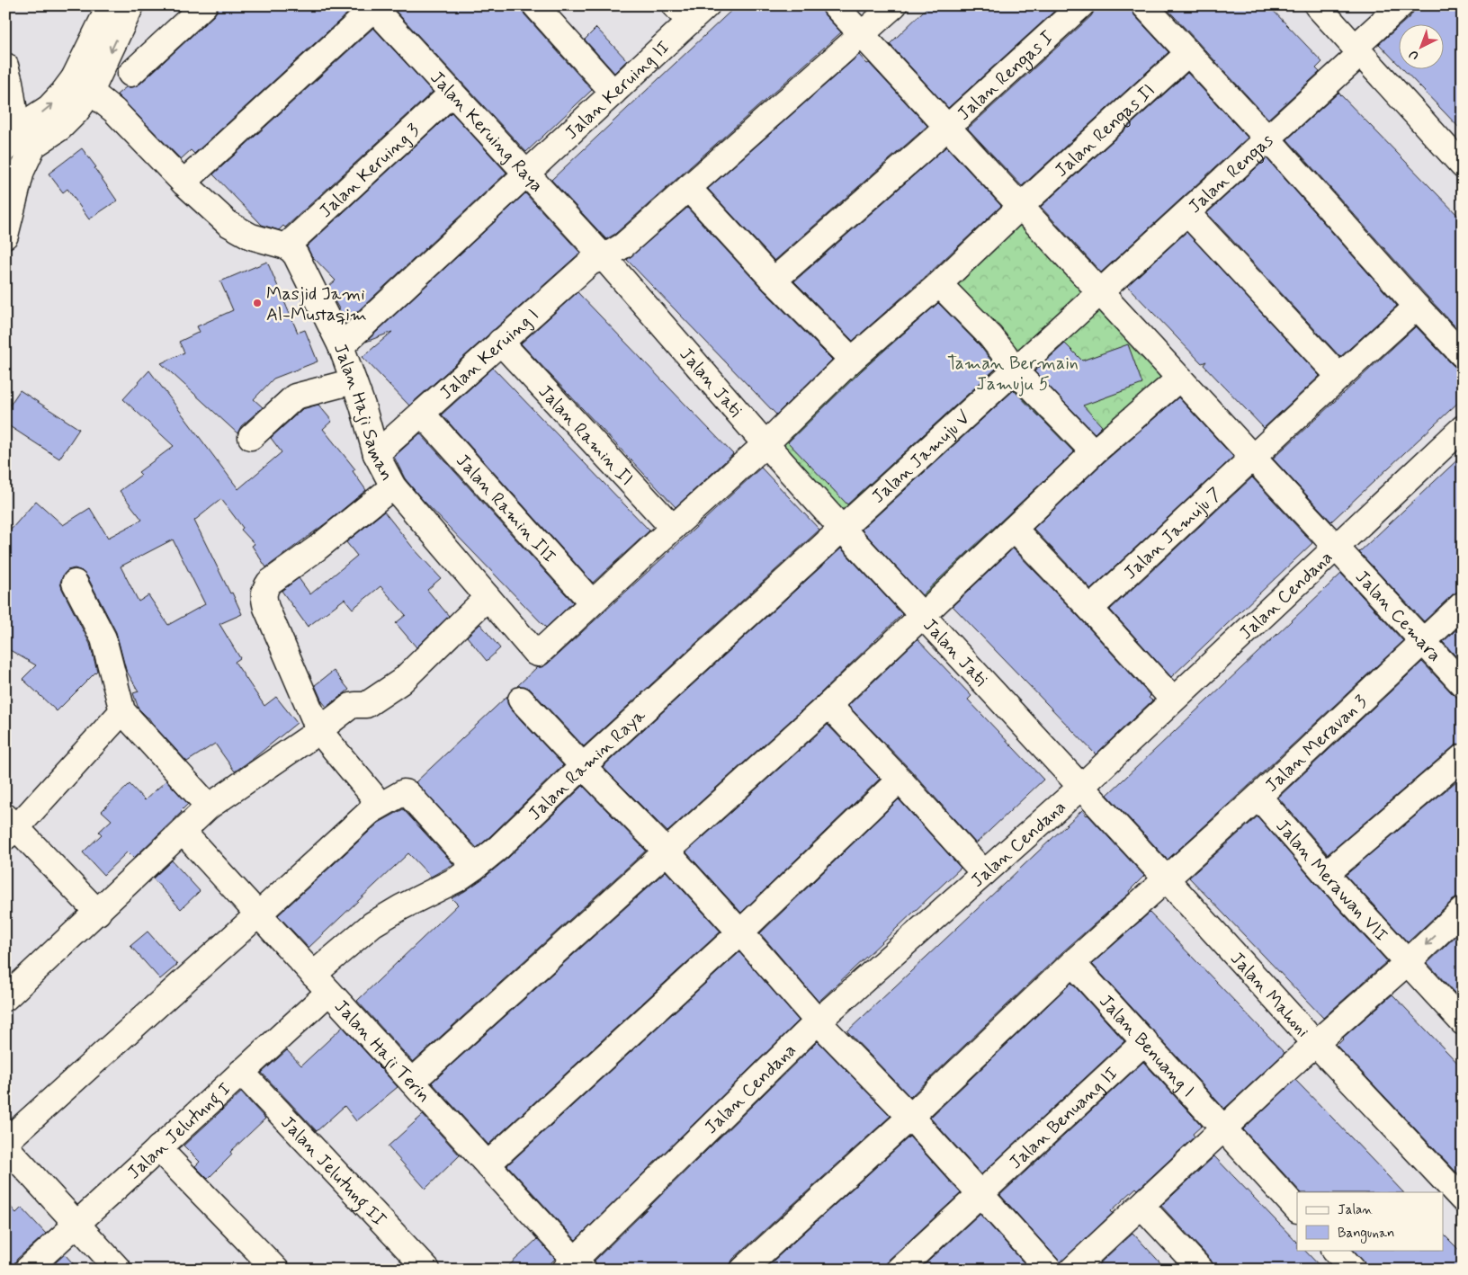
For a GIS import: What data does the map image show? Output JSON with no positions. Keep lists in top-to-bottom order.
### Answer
{
  "streets": {
    "street": [
      "Jalan Rengas I",
      "Jalan Keruing II",
      "Jalan Rengas II",
      "Jalan Keruing Raya",
      "Jalan Keruing 3",
      "Jalan Rengas",
      "Jalan Keruing I",
      "Jalan Jati",
      "Jalan Haji Saman",
      "Jalan Ramin II",
      "Jalan Jamuju V",
      "Jalan Ramin III",
      "Jalan Jamuju 7",
      "Jalan Cendana",
      "Jalan Cemara",
      "Jalan Meravan 3",
      "Jalan Ramin Raya",
      "Jalan Merawan VII",
      "Jalan Mahoni",
      "Jalan Benuang I",
      "Jalan Haji Terin",
      "Jalan Benuang II",
      "Jalan Jelutung I",
      "Jalan Jelutung II"
    ]
  },
  "crossings": [
    ["Jalan Rengas I", "Jalan Cemara"],
    ["Jalan Keruing II", "Jalan Keruing Raya"],
    ["Jalan Keruing II", "Jalan Haji Saman"],
    ["Jalan Rengas II", "Jalan Jati"],
    ["Jalan Rengas II", "Jalan Haji Saman"],
    ["Jalan Rengas II", "Jalan Ramin II"],
    ["Jalan Rengas II", "Jalan Ramin III"],
    ["Jalan Rengas II", "Jalan Cemara"],
    ["Jalan Keruing Raya", "Jalan Keruing 3"],
    ["Jalan Keruing Raya", "Jalan Keruing I"],
    ["Jalan Keruing Raya", "Jalan Jati"],
    ["Jalan Keruing 3", "Jalan Haji Saman"],
    ["Jalan Rengas", "Jalan Jamuju V"],
    ["Jalan Rengas", "Jalan Cemara"],
    ["Jalan Keruing I", "Jalan Jati"],
    ["Jalan Keruing I", "Jalan Haji Saman"],
    ["Jalan Keruing I", "Jalan Ramin II"],
    ["Jalan Keruing I", "Jalan Ramin III"],
    ["Jalan Jati", "Jalan Jamuju V"],
    ["Jalan Jati", "Jalan Cendana"],
    ["Jalan Jati", "Jalan Ramin Raya"],
    ["Jalan Jati", "Jalan Mahoni"],
    ["Jalan Jamuju V", "Jalan Cemara"],
    ["Jalan Jamuju V", "Jalan Ramin Raya"],
    ["Jalan Jamuju 7", "Jalan Cemara"],
    ["Jalan Cendana", "Jalan Cemara"],
    ["Jalan Cendana", "Jalan Mahoni"],
    ["Jalan Cendana", "Jalan Haji Terin"],
    ["Jalan Cemara", "Jalan Meravan 3"],
    ["Jalan Meravan 3", "Jalan Merawan VII"],
    ["Jalan Meravan 3", "Jalan Mahoni"],
    ["Jalan Meravan 3", "Jalan Benuang I"],
    ["Jalan Ramin Raya", "Jalan Haji Terin"],
    ["Jalan Ramin Raya", "Jalan Jelutung I"],
    ["Jalan Benuang I", "Jalan Benuang II"],
    ["Jalan Haji Terin", "Jalan Jelutung I"],
    ["Jalan Jelutung I", "Jalan Jelutung II"]
  ],
  "parks": ["Taman Bermain Jamuju 5"],
  "places": ["Masjid Jami Al-Mustaqim"],
  "legend": ["Jalan", "Bangunan"],
  "north": "bottom left"
}
